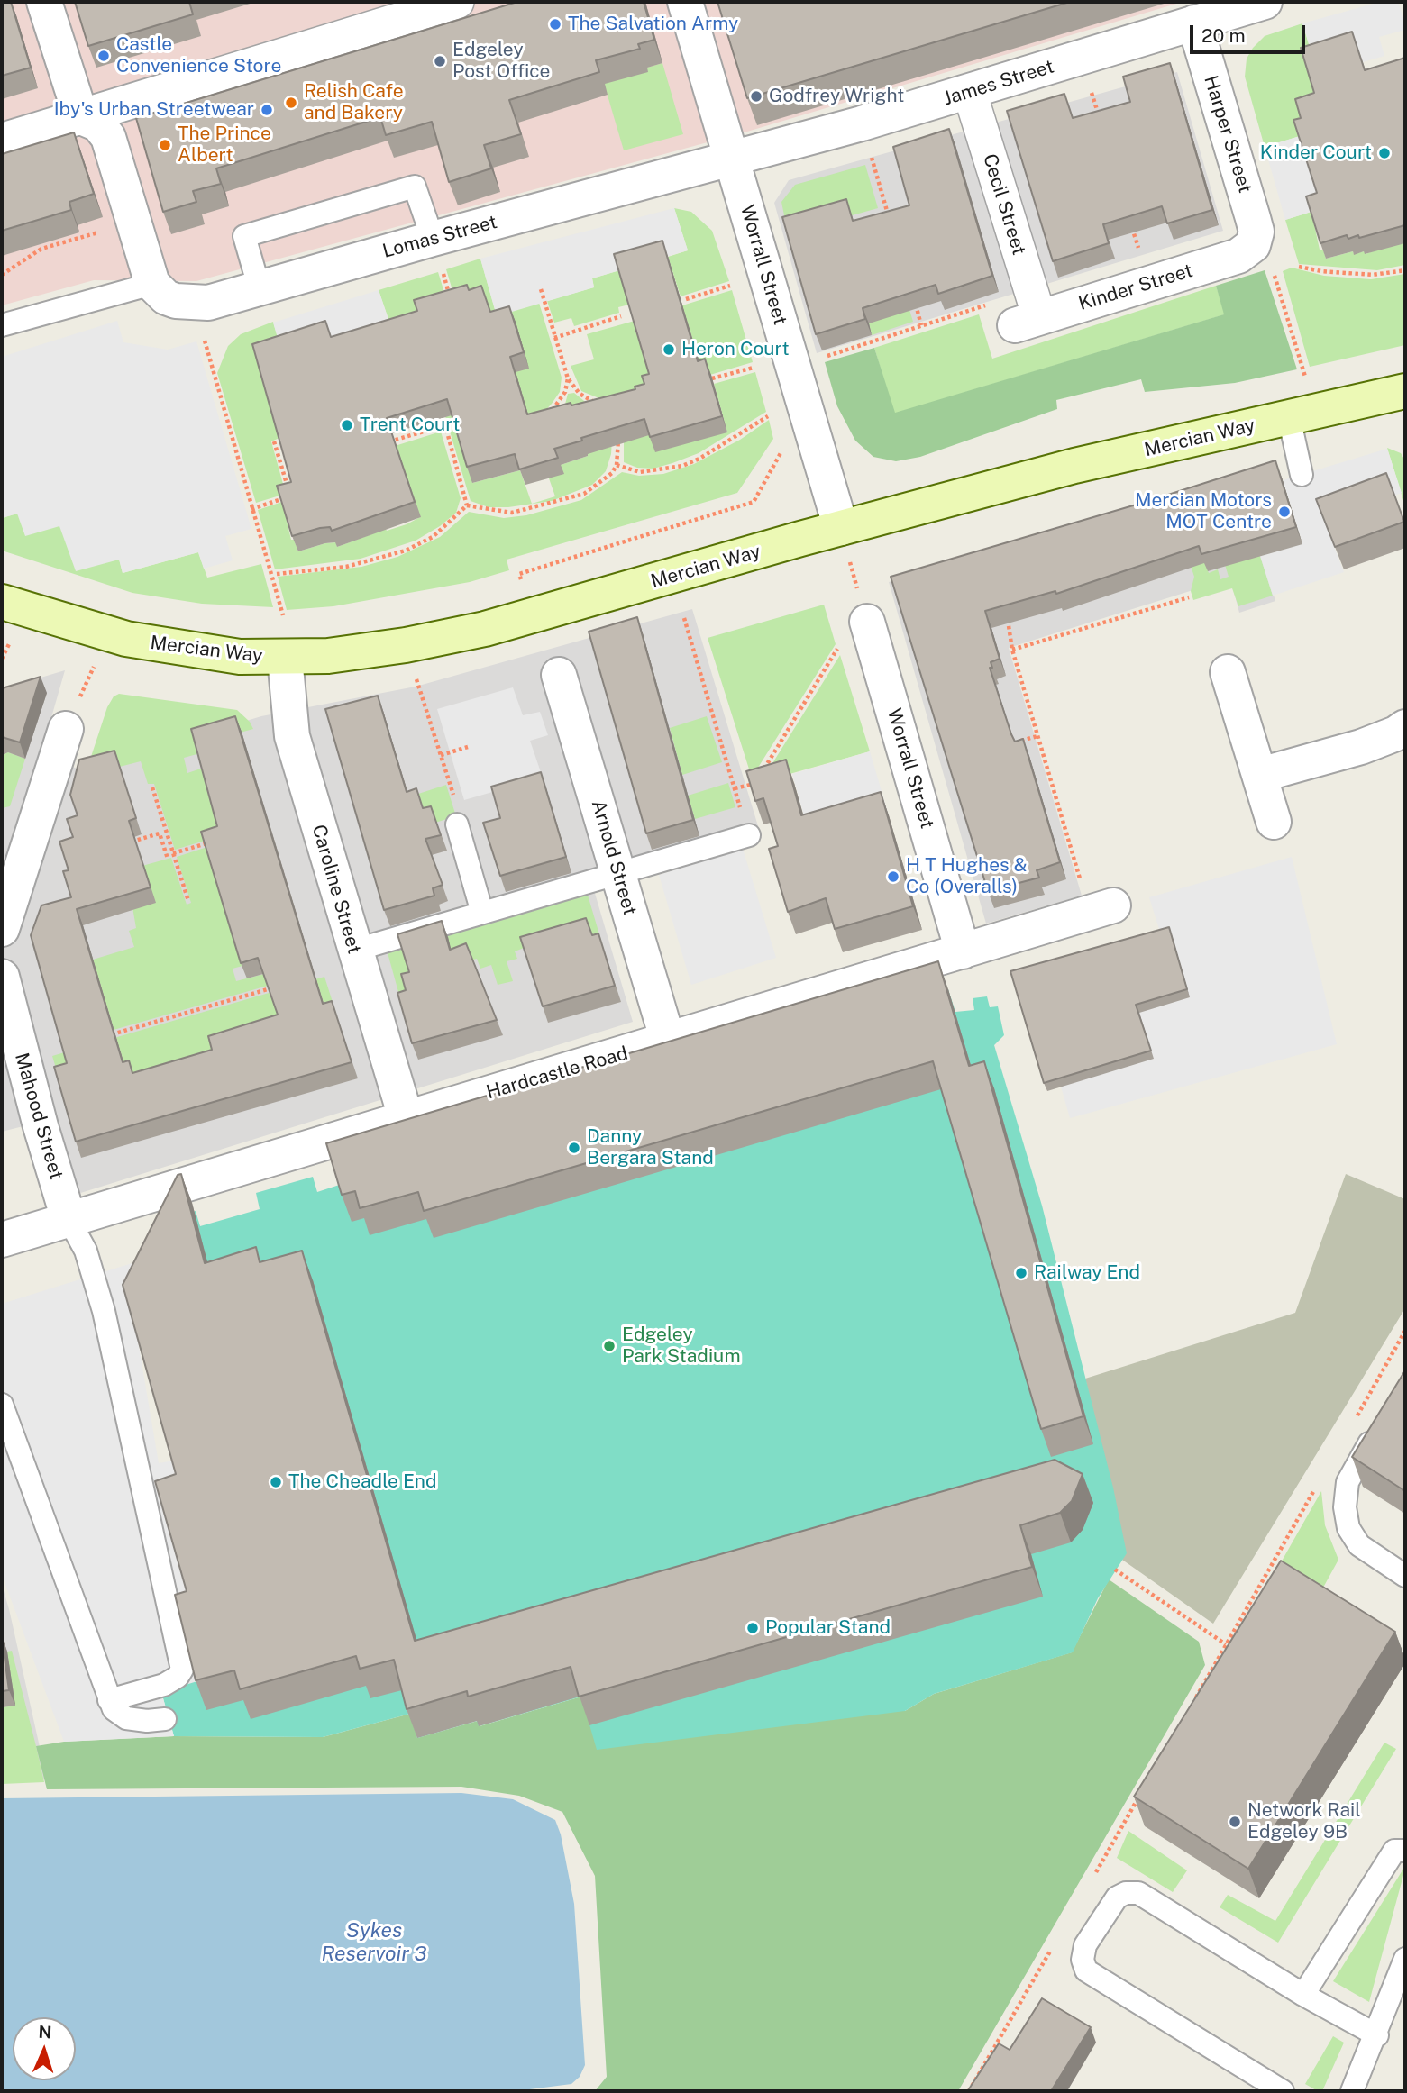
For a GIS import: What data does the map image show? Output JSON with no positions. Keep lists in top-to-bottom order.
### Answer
{
  "streets": {
    "main road": ["Mercian Way"],
    "street": [
      "James Street",
      "Harper Street",
      "Cecil Street",
      "Lomas Street",
      "Worrall Street",
      "Kinder Street",
      "Arnold Street",
      "Caroline Street",
      "Hardcastle Road",
      "Mahood Street"
    ]
  },
  "crossings": [
    ["James Street", "Harper Street"],
    ["James Street", "Cecil Street"],
    ["James Street", "Lomas Street"],
    ["James Street", "Worrall Street"],
    ["Harper Street", "Kinder Street"],
    ["Cecil Street", "Kinder Street"],
    ["Lomas Street", "Worrall Street"],
    ["Worrall Street", "Mercian Way"],
    ["Worrall Street", "Hardcastle Road"],
    ["Mercian Way", "Caroline Street"],
    ["Arnold Street", "Hardcastle Road"],
    ["Caroline Street", "Hardcastle Road"],
    ["Hardcastle Road", "Mahood Street"]
  ],
  "water": ["Sykes Reservoir 3"],
  "places": [
    "The Salvation Army",
    "Castle Convenience Store",
    "Edgeley Post Office",
    "Godfrey Wright",
    "Relish Cafe and Bakery",
    "Iby's Urban Streetwear",
    "The Prince Albert",
    "Kinder Court",
    "Heron Court",
    "Trent Court",
    "Mercian Motors MOT Centre",
    "H T Hughes & Co (Overalls)",
    "Danny Bergara Stand",
    "Railway End",
    "Edgeley Park Stadium",
    "The Cheadle End",
    "Popular Stand",
    "Network Rail Edgeley 9B"
  ],
  "scale_bar": "20 m",
  "north": "top"
}
